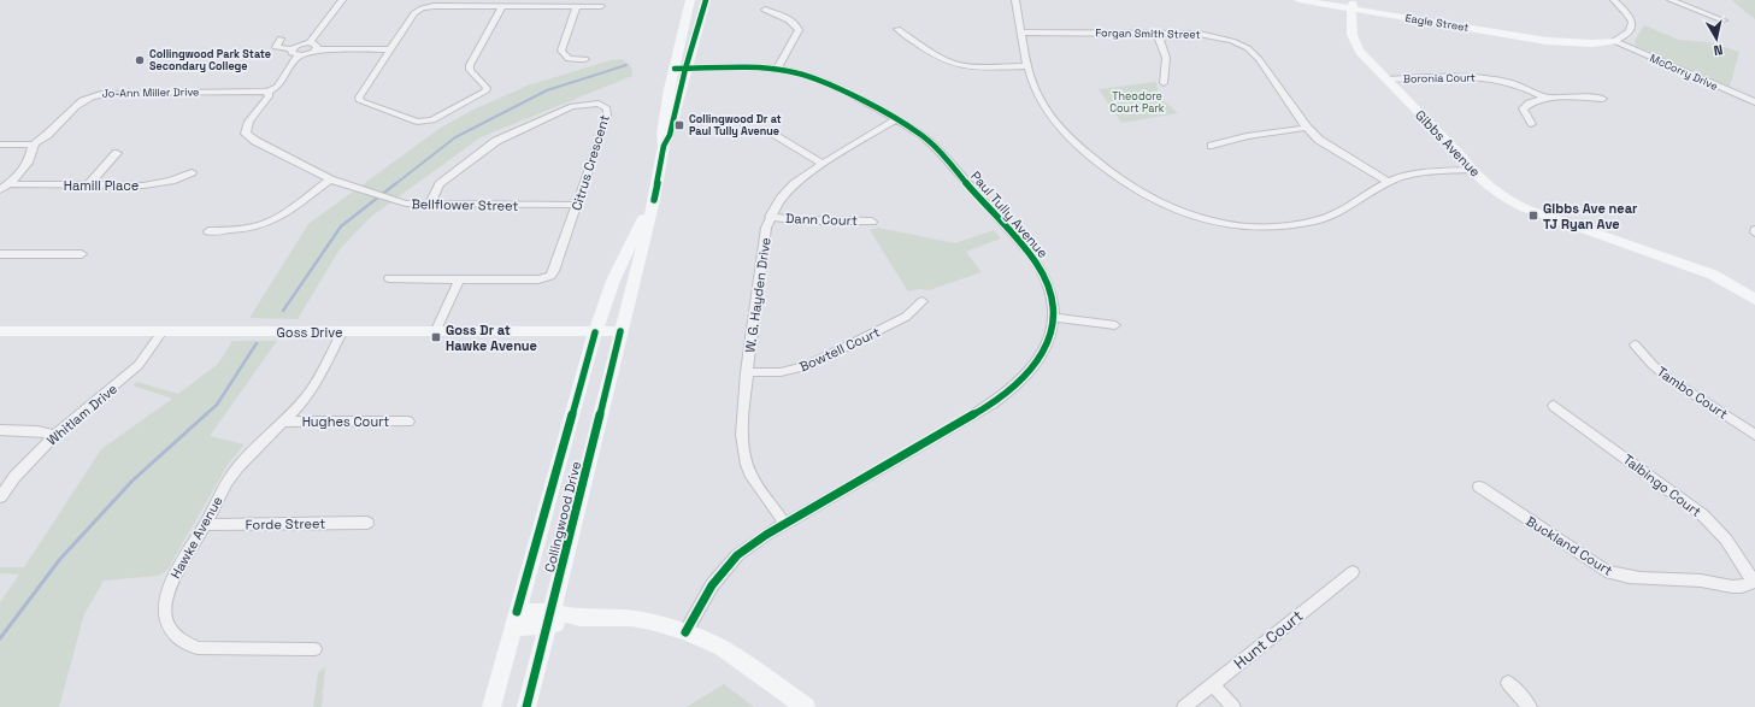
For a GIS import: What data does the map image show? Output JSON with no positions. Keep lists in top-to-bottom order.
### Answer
{
  "streets": {
    "street": [
      "Eagle Street",
      "Forgan Smith Street",
      "McCorry Drive",
      "Boronia Court",
      "Jo-Ann Miller Drive",
      "Gibbs Avenue",
      "Citrus Crescent",
      "Hamill Place",
      "Bellflower Street",
      "Paul Tully Avenue",
      "Dann Court",
      "W. G. Hayden Drive",
      "Goss Drive",
      "Bowtell Court",
      "Tambo Court",
      "Whitlam Drive",
      "Hughes Court",
      "Talbingo Court",
      "Collingwood Drive",
      "Forde Street",
      "Hawke Avenue",
      "Buckland Court",
      "Hunt Court"
    ]
  },
  "crossings": [
    ["Eagle Street", "McCorry Drive"],
    ["Eagle Street", "Gibbs Avenue"],
    ["Boronia Court", "Gibbs Avenue"],
    ["Jo-Ann Miller Drive", "Hamill Place"],
    ["Jo-Ann Miller Drive", "Bellflower Street"],
    ["Citrus Crescent", "Bellflower Street"],
    ["Paul Tully Avenue", "W. G. Hayden Drive"],
    ["Paul Tully Avenue", "Collingwood Drive"],
    ["Dann Court", "W. G. Hayden Drive"],
    ["W. G. Hayden Drive", "Bowtell Court"],
    ["Goss Drive", "Whitlam Drive"],
    ["Goss Drive", "Collingwood Drive"],
    ["Goss Drive", "Hawke Avenue"],
    ["Hughes Court", "Hawke Avenue"],
    ["Talbingo Court", "Buckland Court"],
    ["Forde Street", "Hawke Avenue"]
  ],
  "parks": ["Theodore Court Park"],
  "places": {
    "other": ["Collingwood Park State Secondary College"],
    "transit": ["Collingwood Dr at Paul Tully Avenue", "Gibbs Ave near TJ Ryan Ave", "Goss Dr at Hawke Avenue"]
  },
  "north": "bottom"
}
